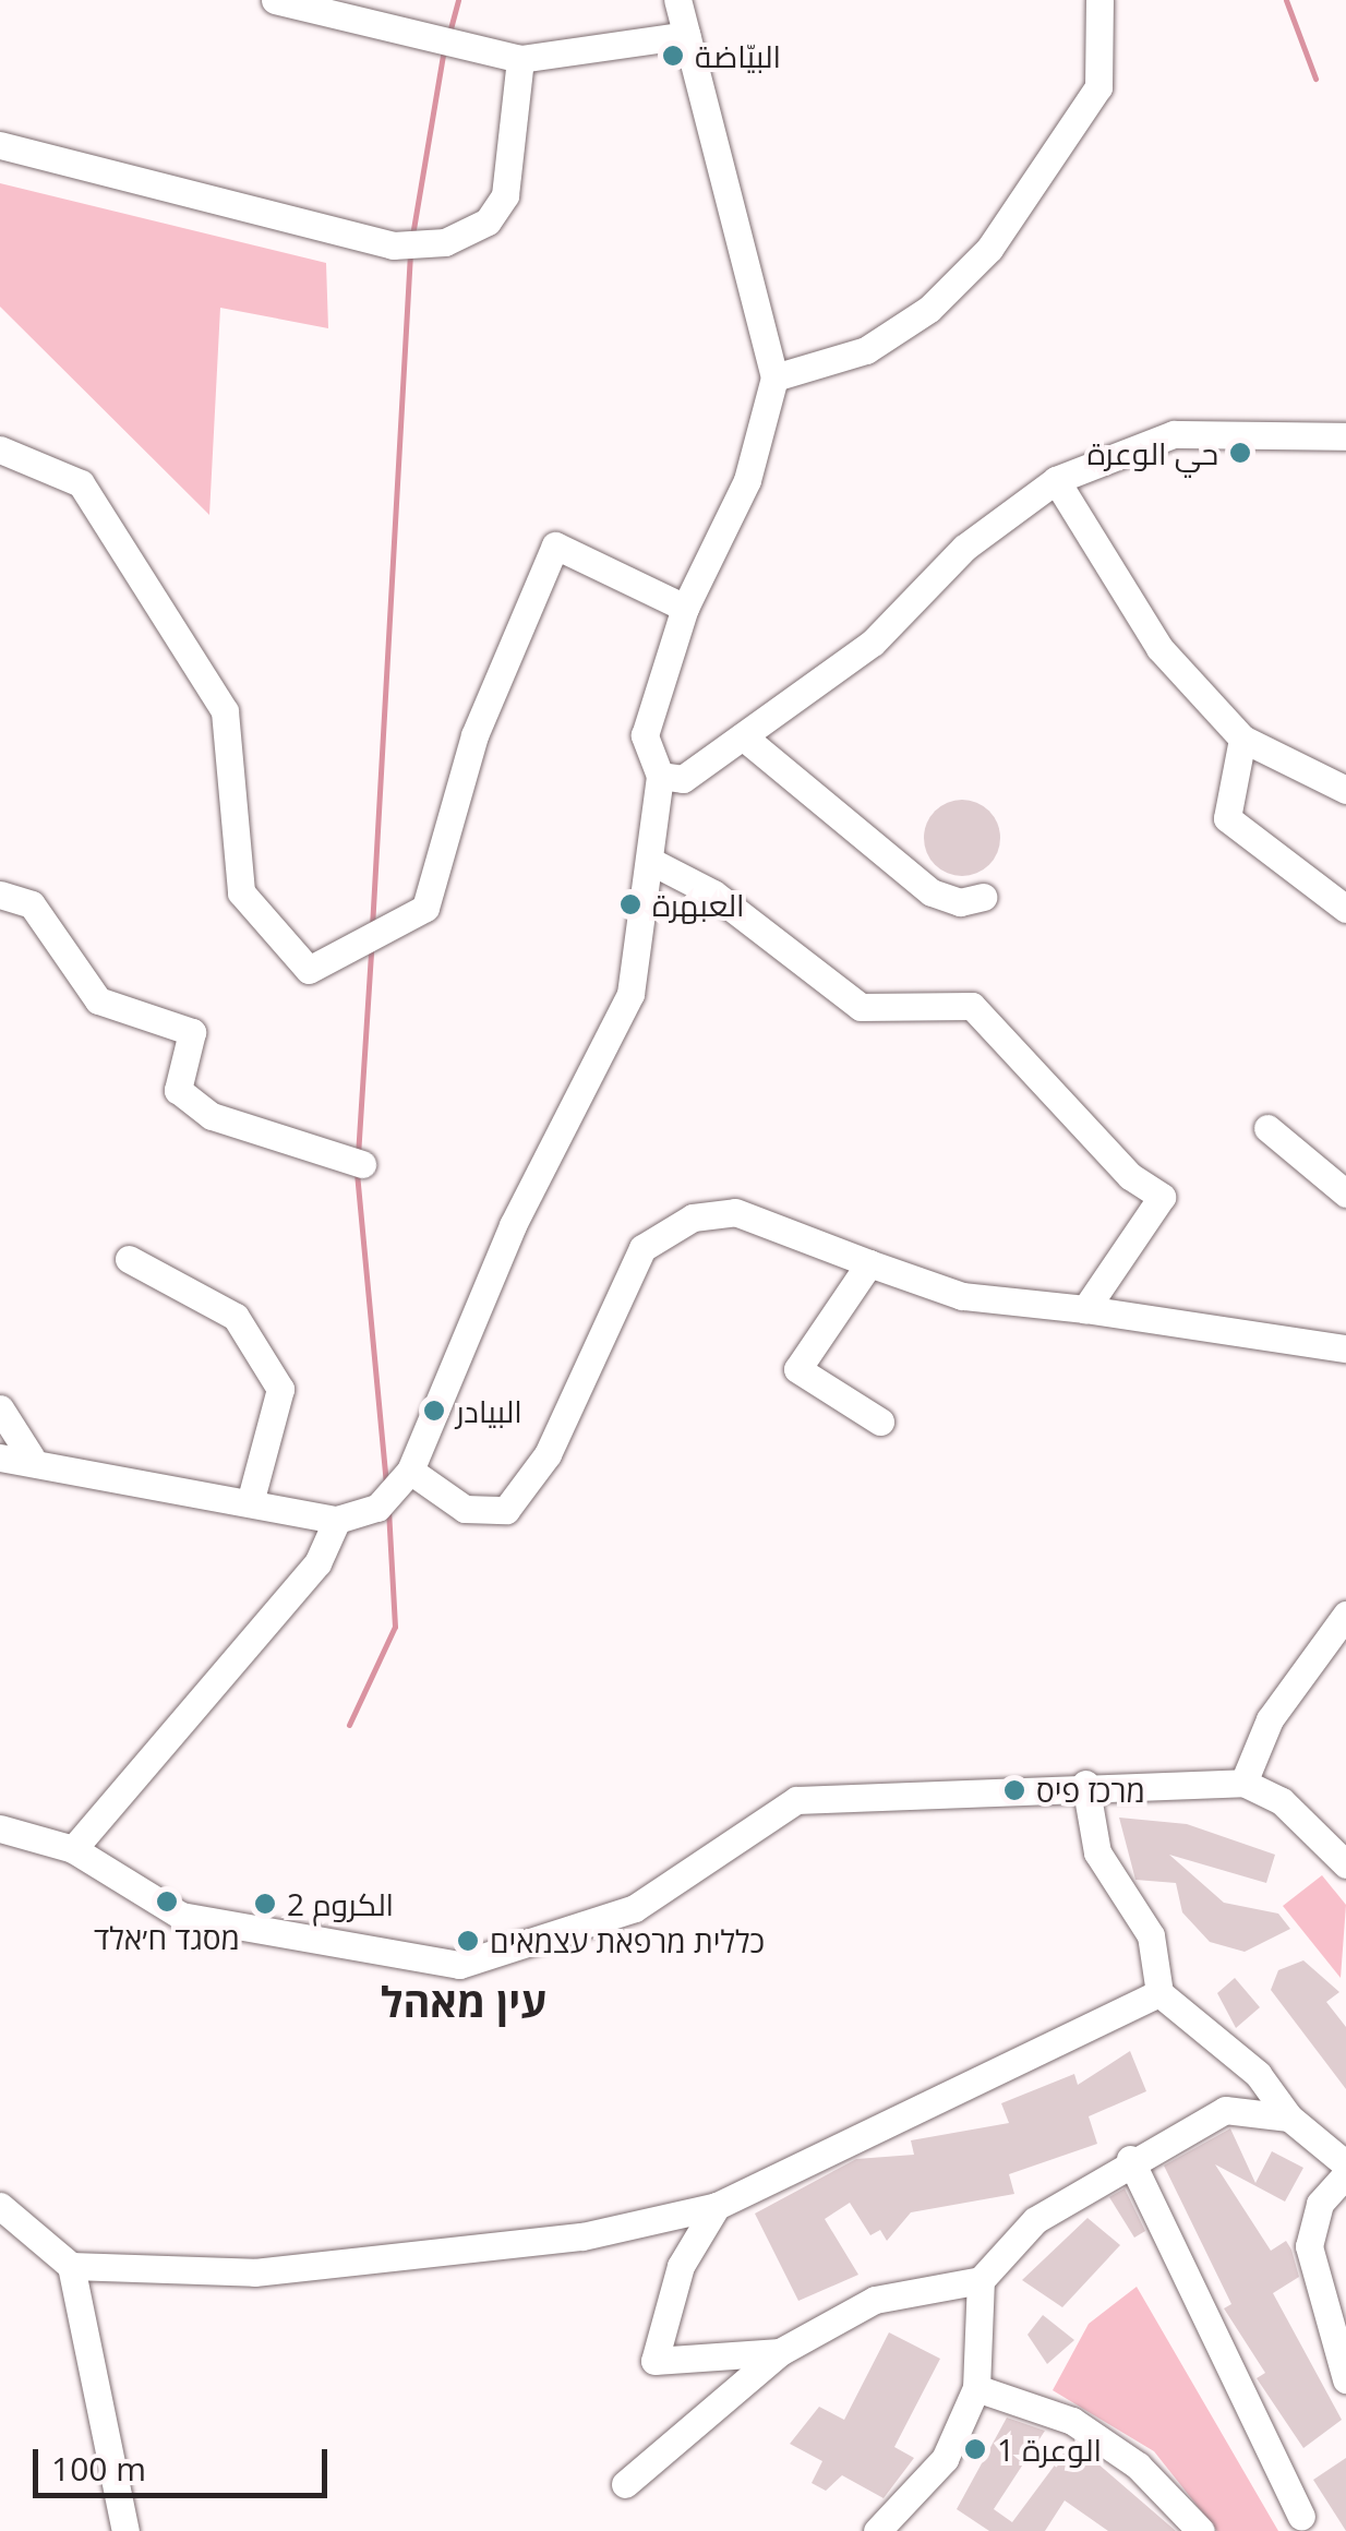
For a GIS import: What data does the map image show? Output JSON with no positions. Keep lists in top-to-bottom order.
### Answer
{
  "districts": ["עין מאהל"],
  "places": [
    "البيّاضة",
    "حي الوعرة",
    "العبهرة",
    "البيادر",
    "מרכז פיס",
    "מסגד ח׳אלד",
    "الكروم 2",
    "כללית מרפאת עצמאים",
    "الوعرة 1"
  ],
  "scale_bar": "100 m"
}
